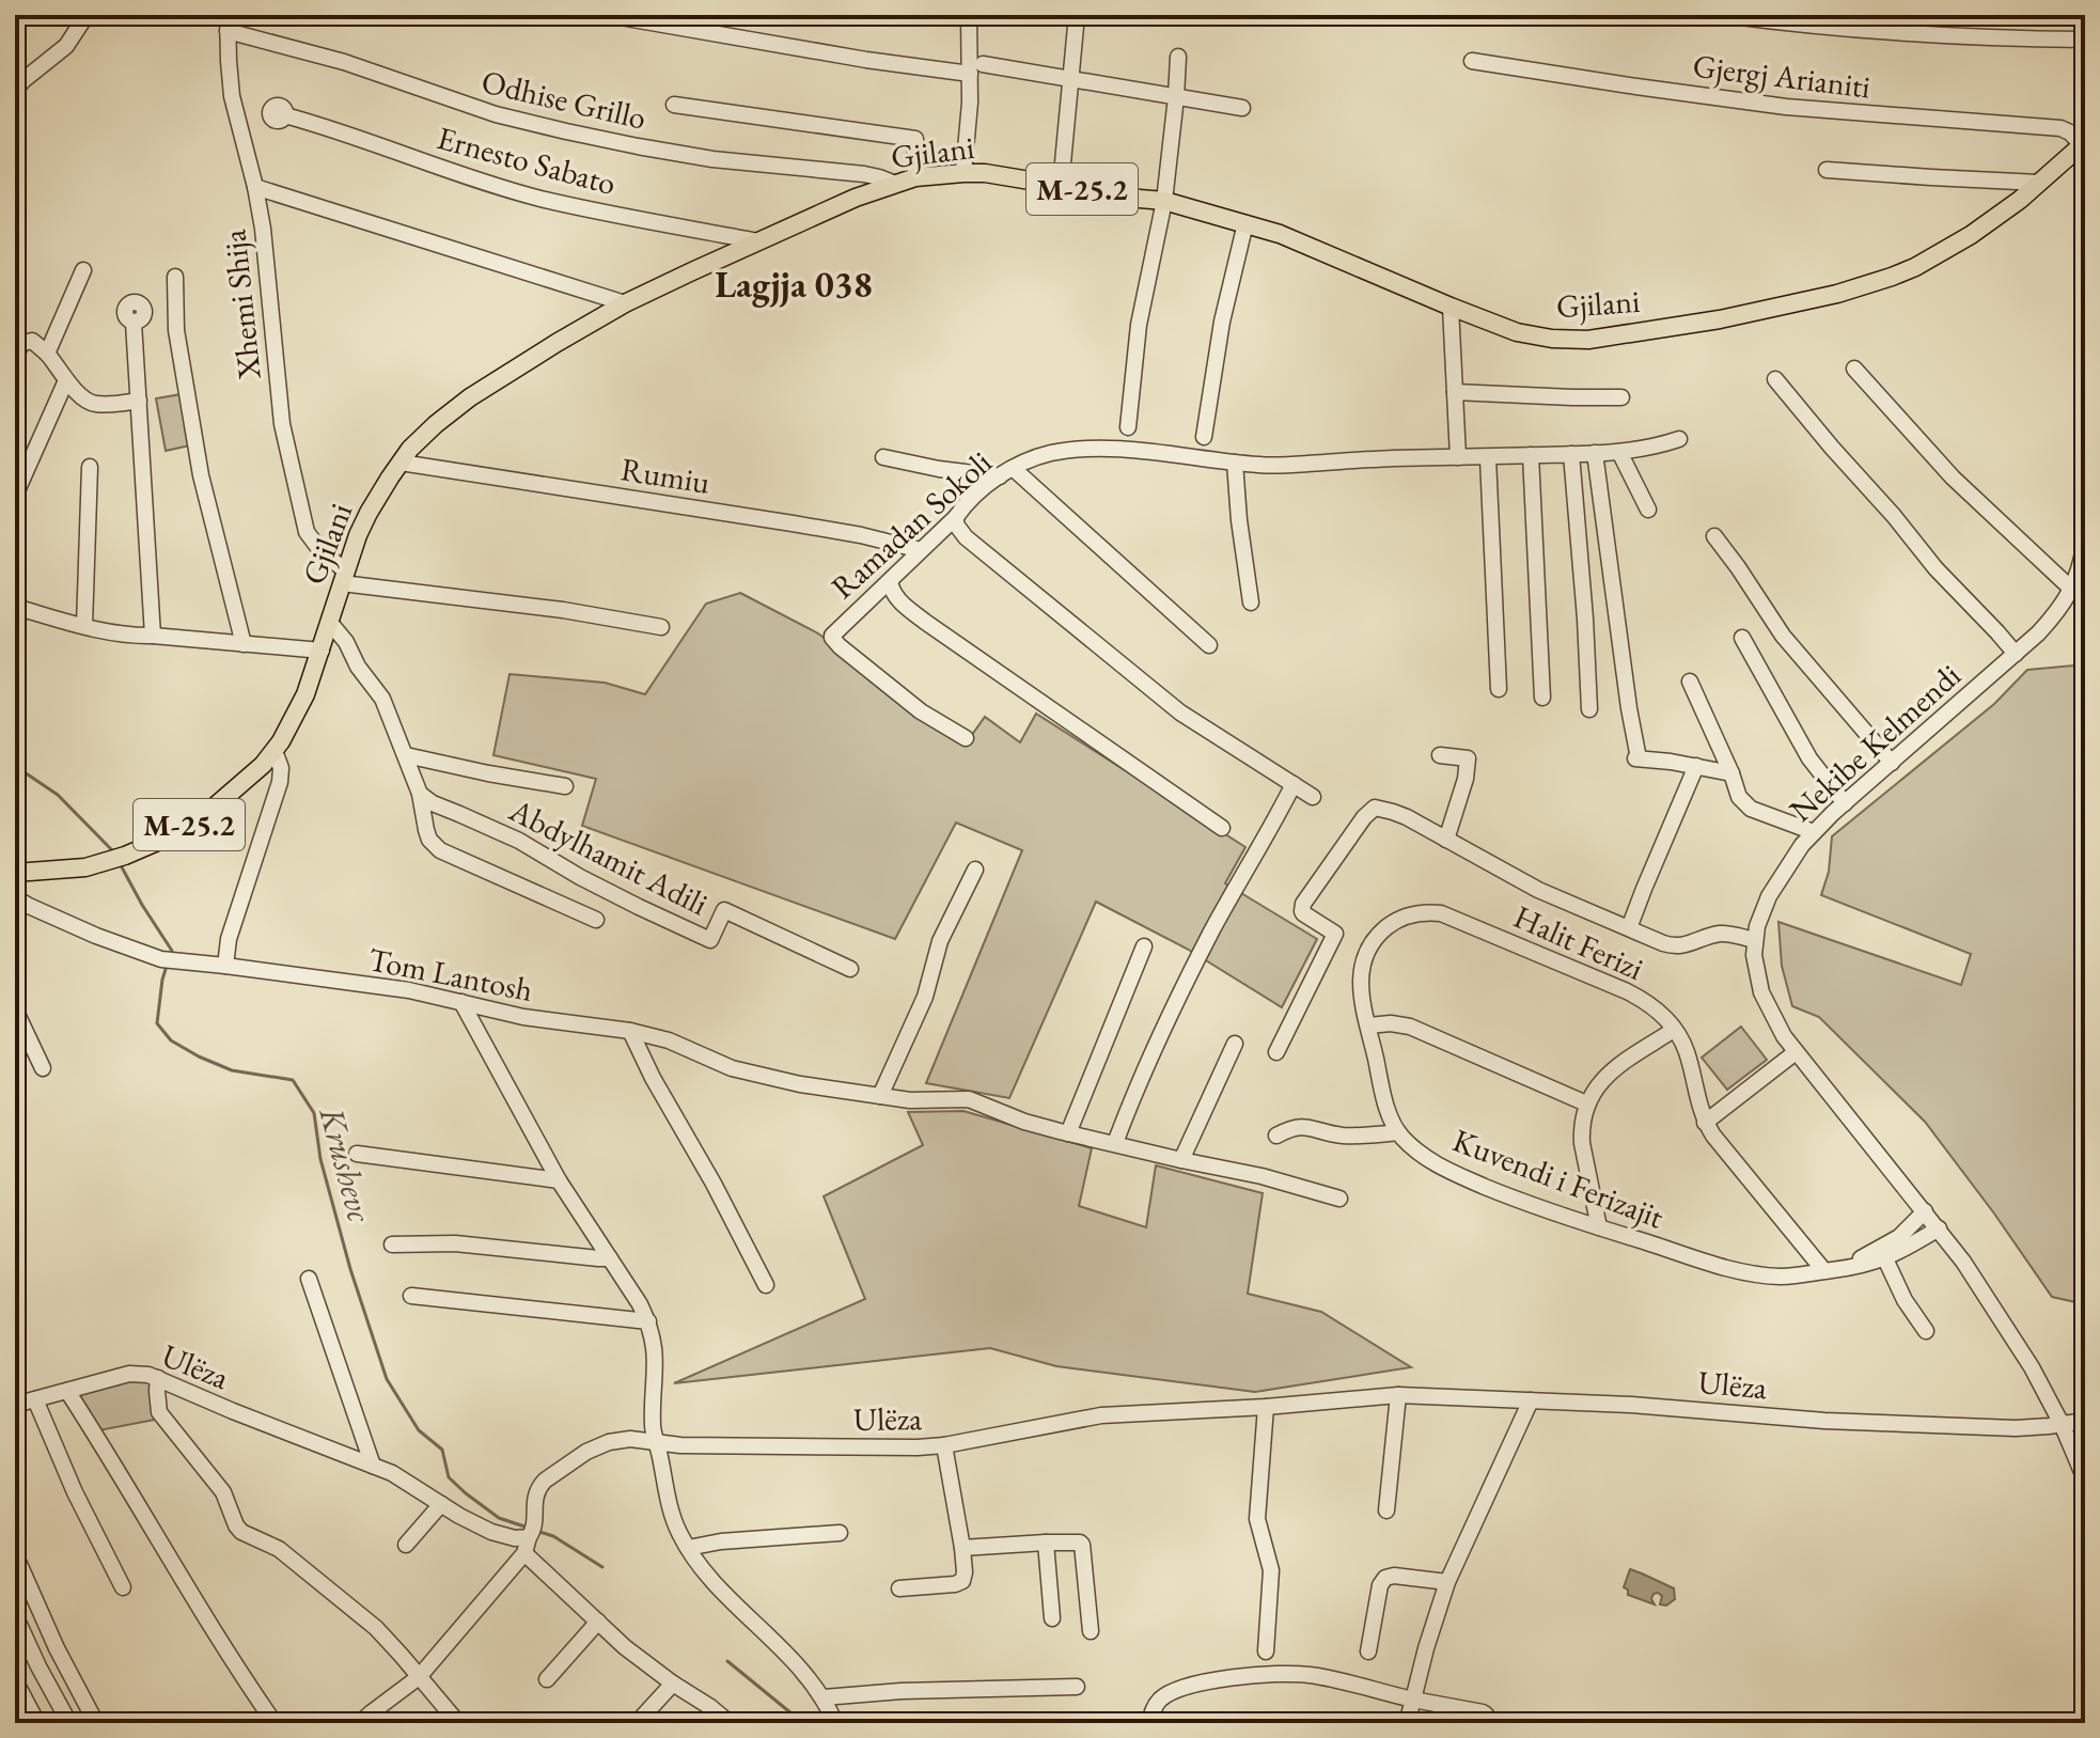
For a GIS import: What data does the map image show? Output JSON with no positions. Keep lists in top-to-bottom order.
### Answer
{
  "streets": {
    "main road": ["Gjilani", "M-25.2"],
    "street": [
      "Gjergj Arianiti",
      "Odhise Grillo",
      "Ernesto Sabato",
      "Xhemi Shija",
      "Rumiu",
      "Ramadan Sokoli",
      "Nekibe Kelmendi",
      "Abdylhamit Adili",
      "Halit Ferizi",
      "Tom Lantosh",
      "Kuvendi i Ferizajit",
      "Ulëza"
    ]
  },
  "crossings": [
    ["Gjergj Arianiti", "Gjilani"],
    ["Odhise Grillo", "Gjilani"],
    ["Odhise Grillo", "Xhemi Shija"],
    ["Gjilani", "Ernesto Sabato"],
    ["Gjilani", "Xhemi Shija"],
    ["Gjilani", "Rumiu"],
    ["Rumiu", "Ramadan Sokoli"],
    ["Nekibe Kelmendi", "Ulëza"],
    ["Halit Ferizi", "Kuvendi i Ferizajit"]
  ],
  "districts": ["Lagjja 038"],
  "water": ["Krushevc"]
}
